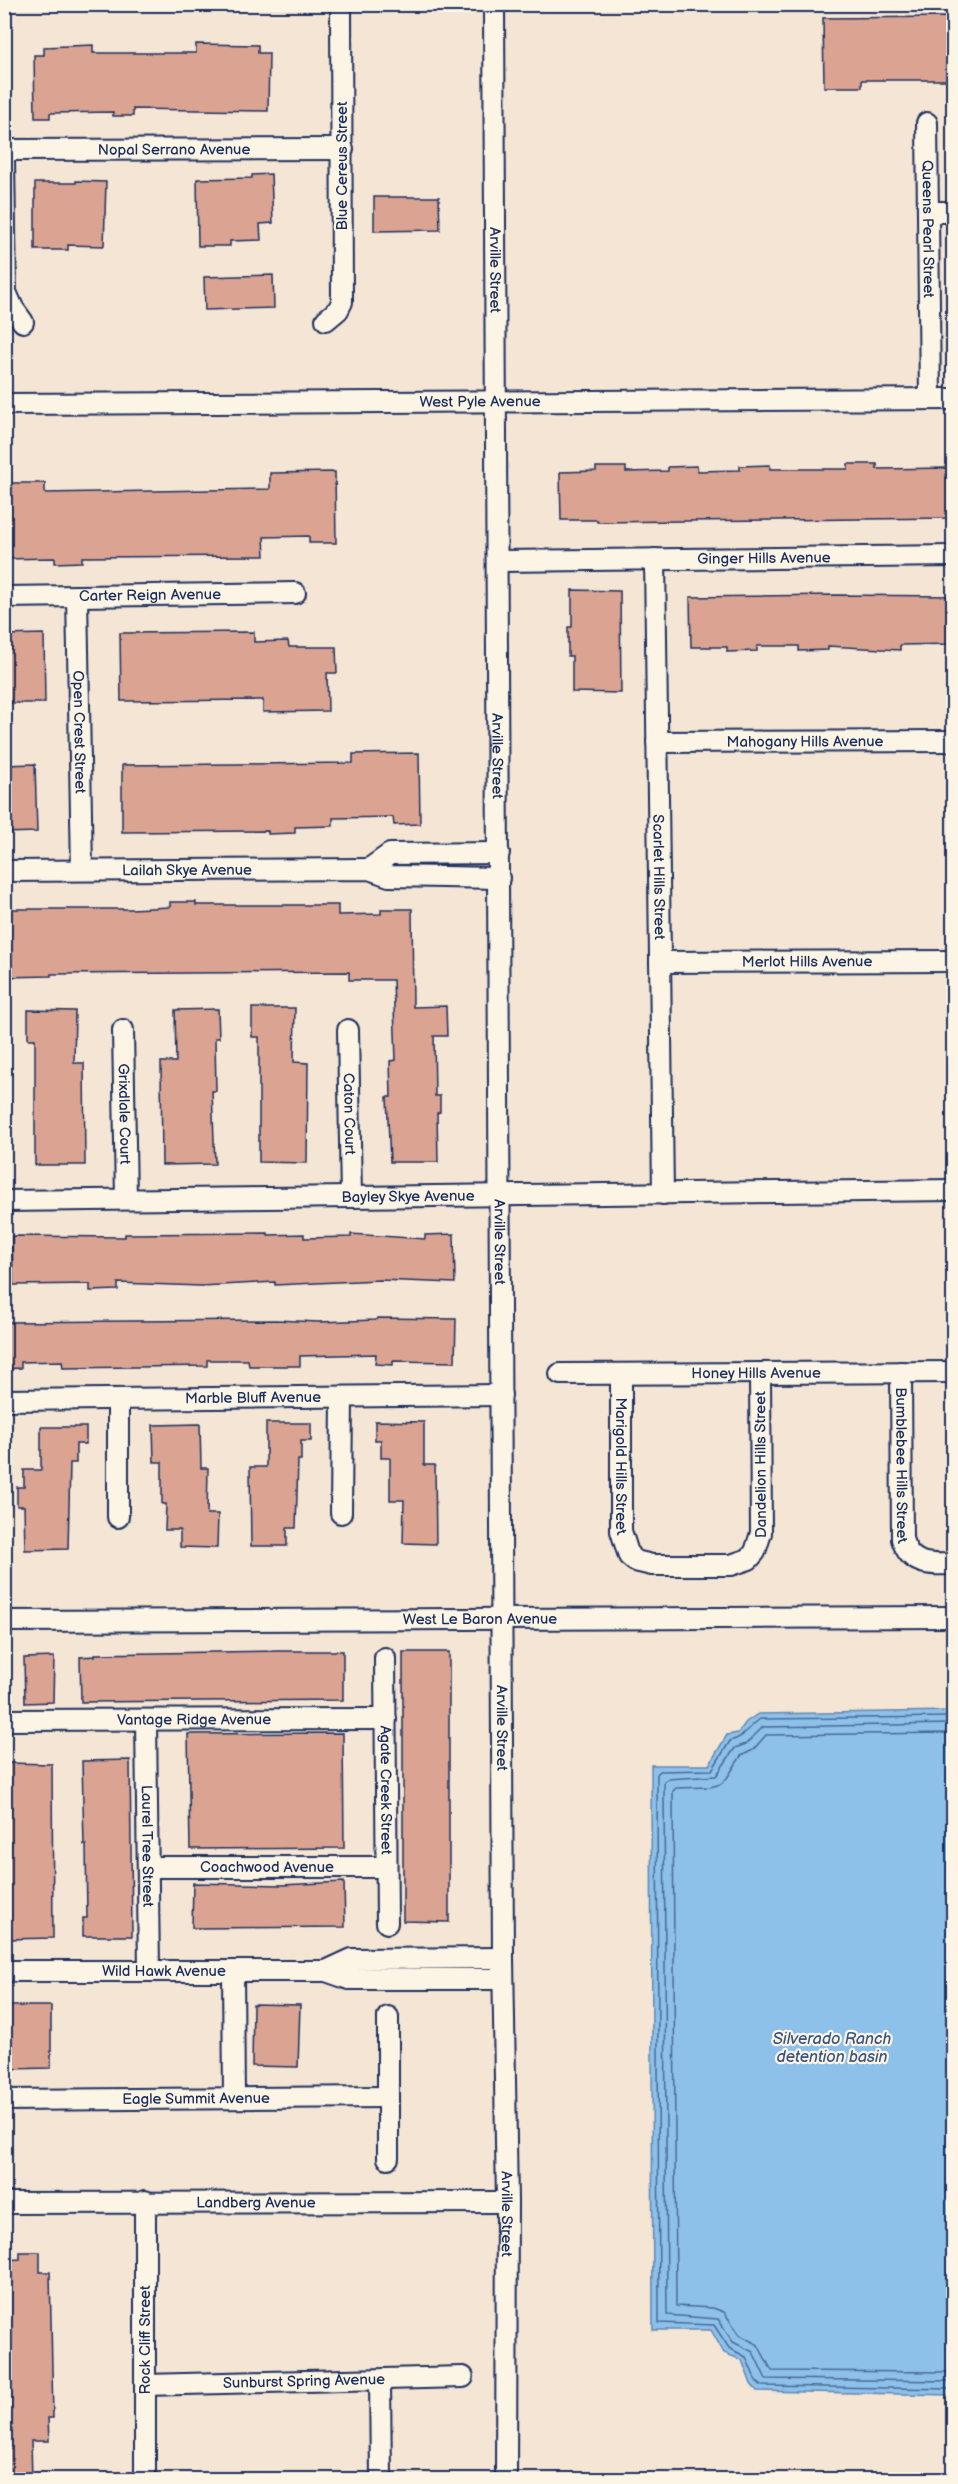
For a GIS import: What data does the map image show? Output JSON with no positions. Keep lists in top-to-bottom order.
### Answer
{
  "streets": {
    "street": [
      "Nopal Serrano Avenue",
      "Blue Cereus Street",
      "Queens Pearl Street",
      "Arville Street",
      "West Pyle Avenue",
      "Ginger Hills Avenue",
      "Carter Reign Avenue",
      "Open Crest Street",
      "Mahogany Hills Avenue",
      "Lailah Skye Avenue",
      "Scarlet Hills Street",
      "Merlot Hills Avenue",
      "Grixdlale Court",
      "Caton Court",
      "Bayley Skye Avenue",
      "Honey Hills Avenue",
      "Marble Bluff Avenue",
      "Bumblebee Hills Street",
      "Dandelion Hills Street",
      "Marigold Hills Street",
      "West Le Baron Avenue",
      "Vantage Ridge Avenue",
      "Agate Creek Street",
      "Laurel Tree Street",
      "Coachwood Avenue",
      "Wild Hawk Avenue",
      "Eagle Summit Avenue",
      "Landberg Avenue",
      "Rock Cliff Street",
      "Sunburst Spring Avenue"
    ]
  },
  "crossings": [
    ["Nopal Serrano Avenue", "Blue Cereus Street"],
    ["Queens Pearl Street", "West Pyle Avenue"],
    ["Arville Street", "West Pyle Avenue"],
    ["Arville Street", "Ginger Hills Avenue"],
    ["Arville Street", "Lailah Skye Avenue"],
    ["Arville Street", "Bayley Skye Avenue"],
    ["Arville Street", "Marble Bluff Avenue"],
    ["Arville Street", "West Le Baron Avenue"],
    ["Arville Street", "Wild Hawk Avenue"],
    ["Arville Street", "Landberg Avenue"],
    ["Ginger Hills Avenue", "Scarlet Hills Street"],
    ["Carter Reign Avenue", "Open Crest Street"],
    ["Open Crest Street", "Lailah Skye Avenue"],
    ["Mahogany Hills Avenue", "Scarlet Hills Street"],
    ["Scarlet Hills Street", "Merlot Hills Avenue"],
    ["Scarlet Hills Street", "Bayley Skye Avenue"],
    ["Grixdlale Court", "Bayley Skye Avenue"],
    ["Caton Court", "Bayley Skye Avenue"],
    ["Honey Hills Avenue", "Bumblebee Hills Street"],
    ["Honey Hills Avenue", "Dandelion Hills Street"],
    ["Honey Hills Avenue", "Marigold Hills Street"],
    ["Dandelion Hills Street", "Marigold Hills Street"],
    ["Vantage Ridge Avenue", "Agate Creek Street"],
    ["Vantage Ridge Avenue", "Laurel Tree Street"],
    ["Agate Creek Street", "Coachwood Avenue"],
    ["Laurel Tree Street", "Coachwood Avenue"],
    ["Laurel Tree Street", "Wild Hawk Avenue"],
    ["Landberg Avenue", "Rock Cliff Street"],
    ["Rock Cliff Street", "Sunburst Spring Avenue"]
  ],
  "water": ["Silverado Ranch detention basin"]
}
